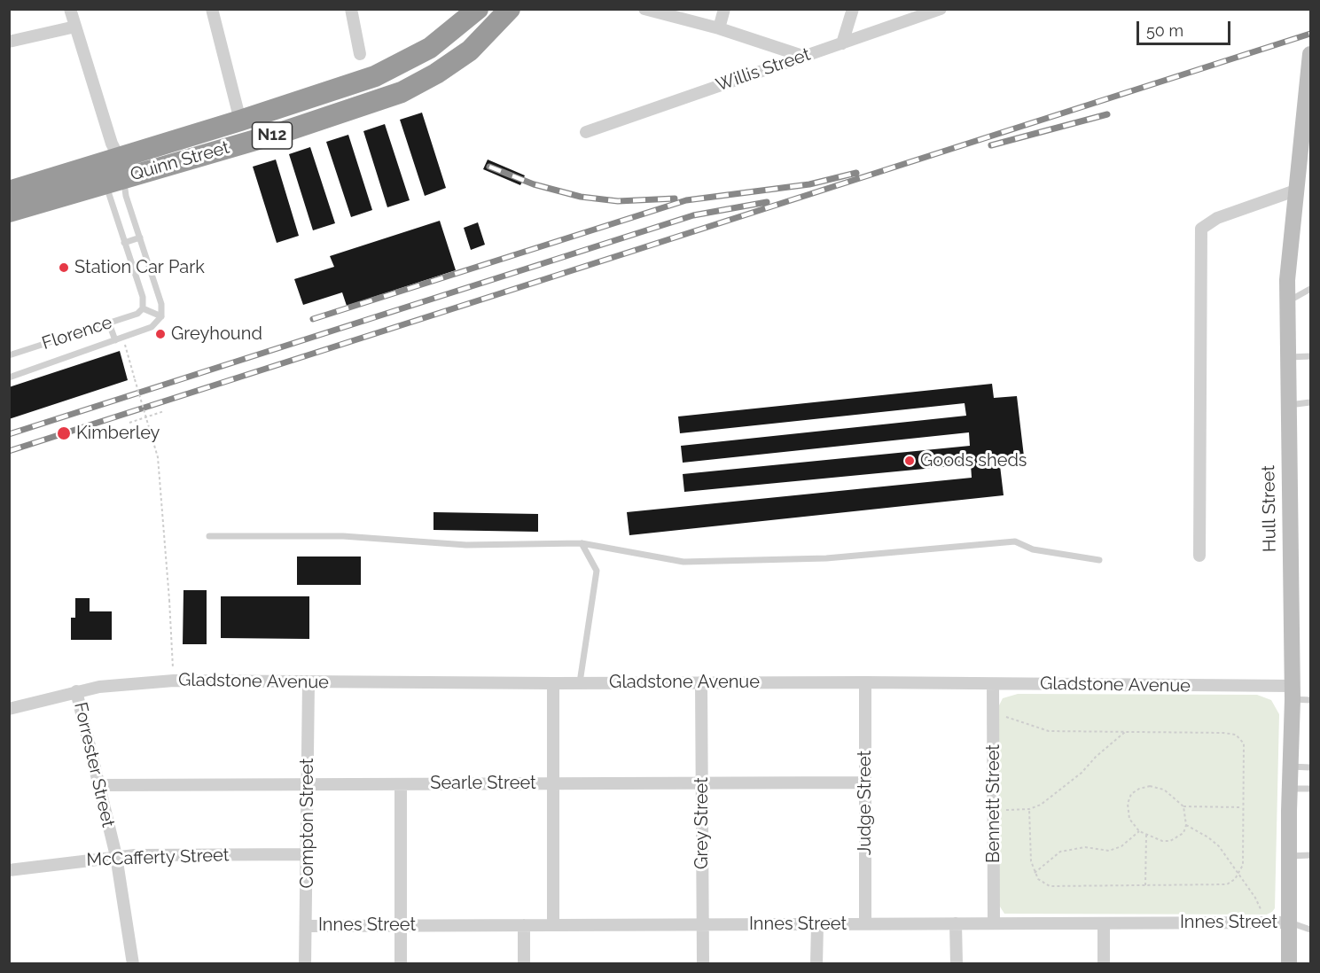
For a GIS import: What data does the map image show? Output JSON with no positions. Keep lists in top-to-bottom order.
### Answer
{
  "streets": {
    "highway": ["N12", "Quinn Street"],
    "street": [
      "Willis Street",
      "Hull Street",
      "Gladstone Avenue",
      "Forrester Street",
      "Searle Street",
      "Judge Street",
      "Bennett Street",
      "Compton Street",
      "Grey Street",
      "McCafferty Street",
      "Innes Street"
    ],
    "lane": ["Florence"]
  },
  "crossings": [
    ["Hull Street", "Gladstone Avenue"],
    ["Hull Street", "Innes Street"],
    ["Gladstone Avenue", "Forrester Street"],
    ["Gladstone Avenue", "Judge Street"],
    ["Gladstone Avenue", "Bennett Street"],
    ["Gladstone Avenue", "Compton Street"],
    ["Gladstone Avenue", "Grey Street"],
    ["Forrester Street", "Searle Street"],
    ["Forrester Street", "McCafferty Street"],
    ["Searle Street", "Judge Street"],
    ["Searle Street", "Compton Street"],
    ["Searle Street", "Grey Street"],
    ["Judge Street", "Innes Street"],
    ["Bennett Street", "Innes Street"],
    ["Compton Street", "McCafferty Street"],
    ["Compton Street", "Innes Street"],
    ["Grey Street", "Innes Street"]
  ],
  "places": [
    "Station Car Park",
    "Greyhound",
    "Kimberley",
    "Goods sheds"
  ],
  "scale_bar": "50 m"
}
